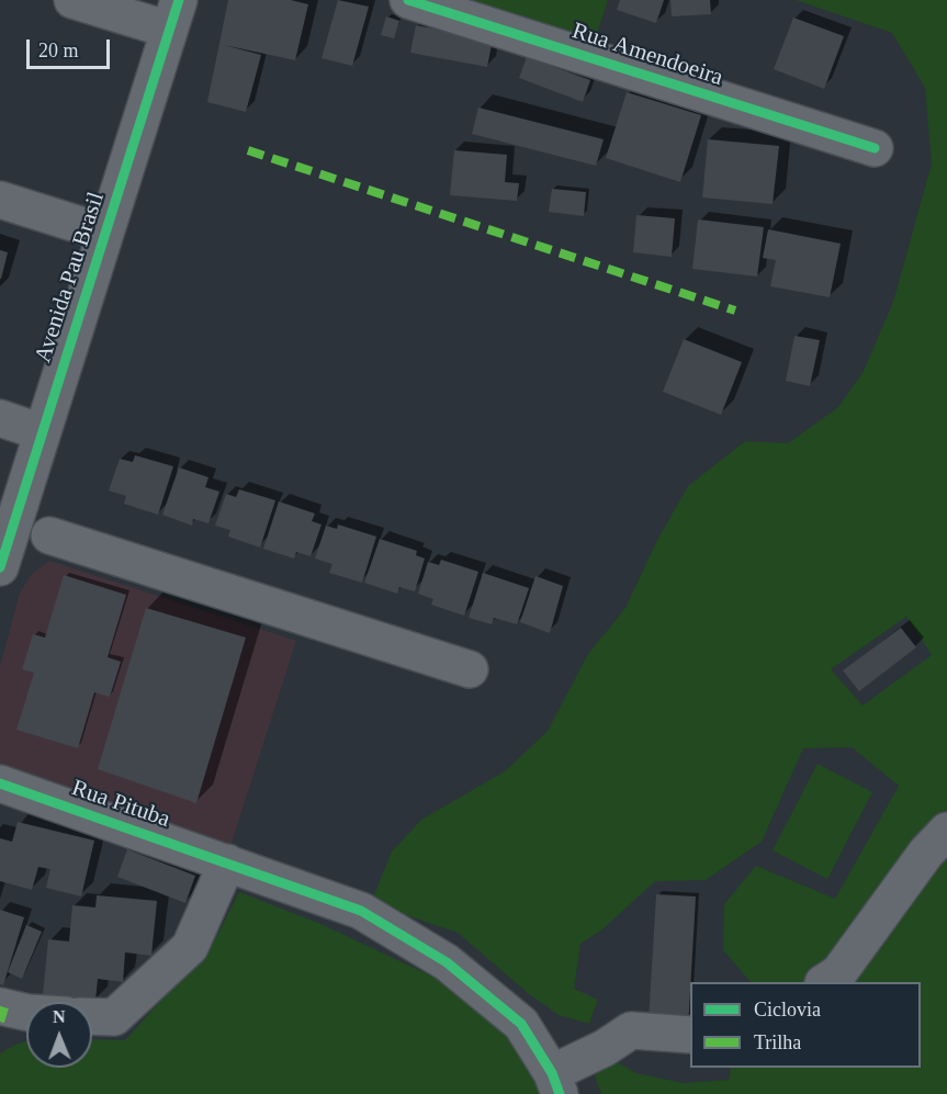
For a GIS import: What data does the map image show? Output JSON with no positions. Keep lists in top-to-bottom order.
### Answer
{
  "streets": {
    "street": ["Rua Amendoeira", "Avenida Pau Brasil", "Rua Pituba"]
  },
  "legend": ["Ciclovia", "Trilha"],
  "scale_bar": "20 m",
  "north": "top"
}
